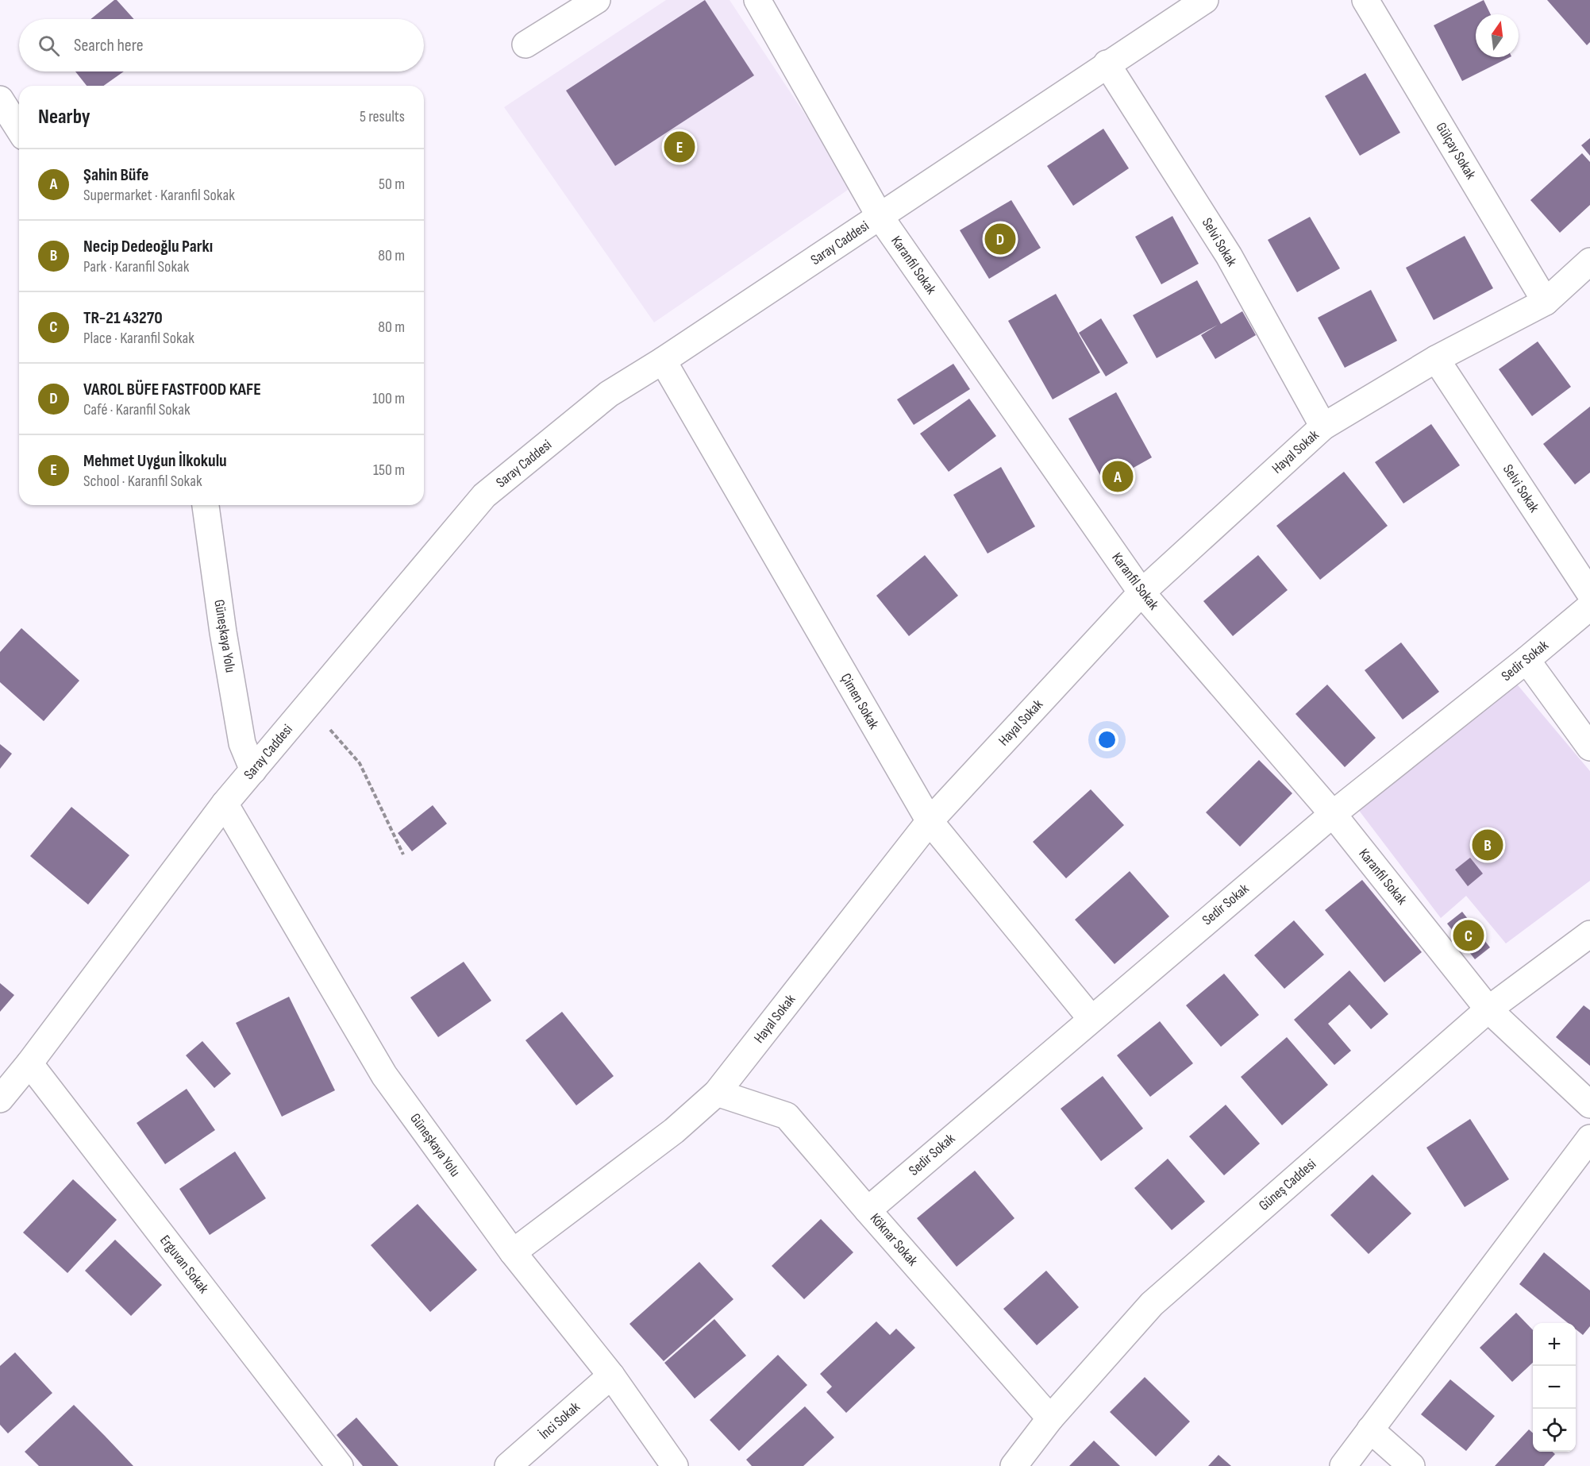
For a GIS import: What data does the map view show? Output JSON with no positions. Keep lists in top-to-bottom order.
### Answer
{
  "streets": {
    "street": [
      "Gülçay Sokak",
      "Selvi Sokak",
      "Saray Caddesi",
      "Karanfil Sokak",
      "Hayal Sokak",
      "Güneşkaya Yolu",
      "Sedir Sokak",
      "Çimen Sokak",
      "Güneş Caddesi",
      "Köknar Sokak",
      "Erguvan Sokak",
      "İnci Sokak"
    ]
  },
  "crossings": [
    ["Gülçay Sokak", "Hayal Sokak"],
    ["Selvi Sokak", "Saray Caddesi"],
    ["Selvi Sokak", "Hayal Sokak"],
    ["Saray Caddesi", "Karanfil Sokak"],
    ["Saray Caddesi", "Güneşkaya Yolu"],
    ["Saray Caddesi", "Çimen Sokak"],
    ["Saray Caddesi", "Erguvan Sokak"],
    ["Karanfil Sokak", "Hayal Sokak"],
    ["Karanfil Sokak", "Sedir Sokak"],
    ["Karanfil Sokak", "Güneş Caddesi"],
    ["Hayal Sokak", "Güneşkaya Yolu"],
    ["Hayal Sokak", "Çimen Sokak"],
    ["Hayal Sokak", "Köknar Sokak"],
    ["Güneşkaya Yolu", "İnci Sokak"],
    ["Sedir Sokak", "Çimen Sokak"],
    ["Sedir Sokak", "Köknar Sokak"],
    ["Güneş Caddesi", "Köknar Sokak"]
  ],
  "north": "top",
  "page": {
    "search": "Search here",
    "heading": ["Nearby", "5 results"],
    "pins": [
      "E",
      "D",
      "A",
      "B",
      "C"
    ],
    "list": [
      {
        "mark": "A",
        "name": "Şahin Büfe",
        "note": "Supermarket · Karanfil Sokak",
        "value": "50 m"
      },
      {
        "mark": "B",
        "name": "Necip Dedeoğlu Parkı",
        "note": "Park · Karanfil Sokak",
        "value": "80 m"
      },
      {
        "mark": "C",
        "name": "TR-21 43270",
        "note": "Place · Karanfil Sokak",
        "value": "80 m"
      },
      {
        "mark": "D",
        "name": "VAROL BÜFE FASTFOOD KAFE",
        "note": "Café · Karanfil Sokak",
        "value": "100 m"
      },
      {
        "mark": "E",
        "name": "Mehmet Uygun İlkokulu",
        "note": "School · Karanfil Sokak",
        "value": "150 m"
      }
    ],
    "map_buttons": ["+", "−"]
  }
}
